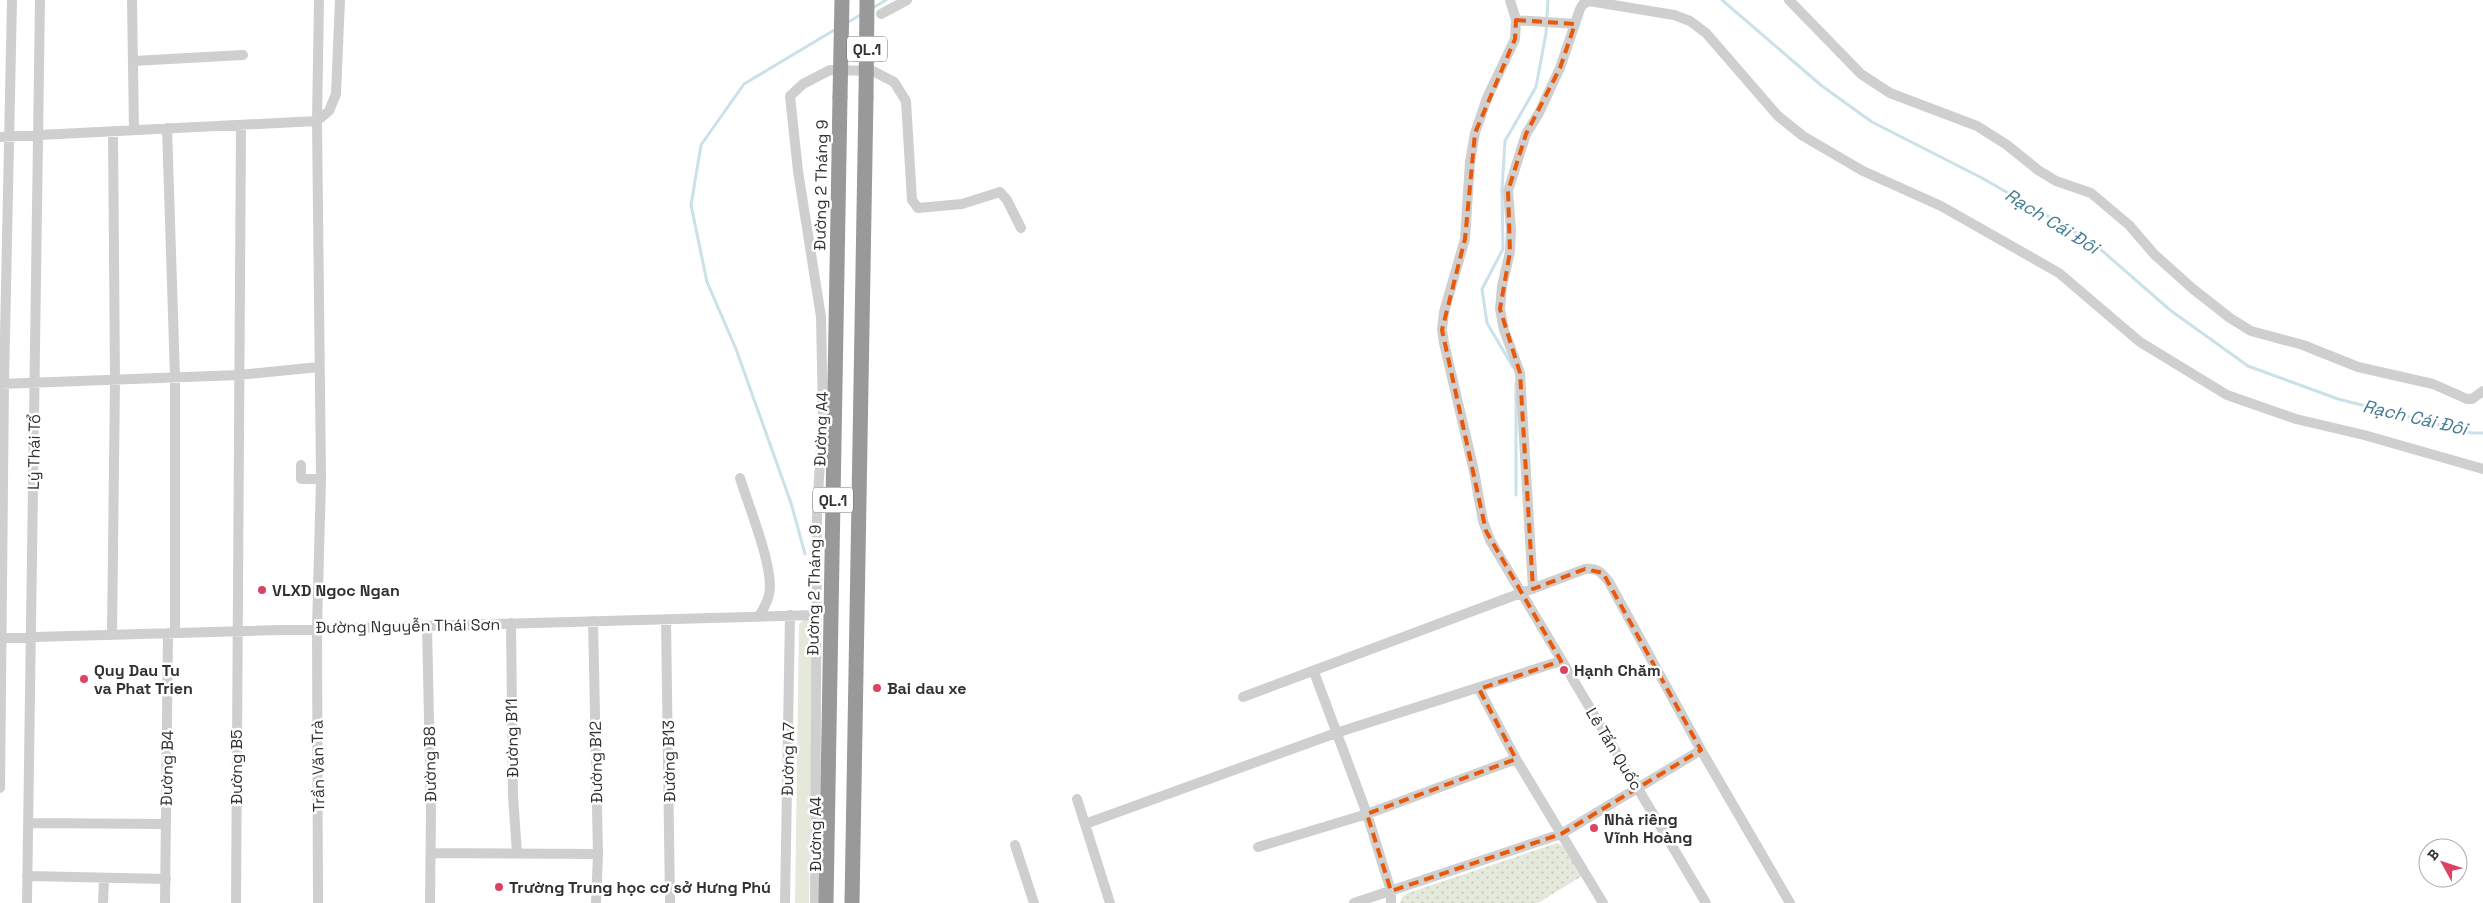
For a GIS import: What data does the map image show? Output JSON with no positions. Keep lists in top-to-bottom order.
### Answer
{
  "streets": {
    "highway": ["QL.1", "Đường 2 Tháng 9"],
    "street": [
      "Đường A4",
      "Lý Thái Tổ",
      "Đường Nguyễn Thái Sơn",
      "Đường B11",
      "Lê Tấn Quốc",
      "Đường A7",
      "Đường B13",
      "Đường B12",
      "Đường B8",
      "Trần Văn Trà",
      "Đường B5",
      "Đường B4"
    ]
  },
  "crossings": [
    ["Đường A4", "Đường Nguyễn Thái Sơn"],
    ["Lý Thái Tổ", "Đường Nguyễn Thái Sơn"],
    ["Đường Nguyễn Thái Sơn", "Đường B11"],
    ["Đường Nguyễn Thái Sơn", "Đường A7"],
    ["Đường Nguyễn Thái Sơn", "Đường B13"],
    ["Đường Nguyễn Thái Sơn", "Đường B12"],
    ["Đường Nguyễn Thái Sơn", "Đường B8"],
    ["Đường Nguyễn Thái Sơn", "Trần Văn Trà"],
    ["Đường Nguyễn Thái Sơn", "Đường B5"],
    ["Đường Nguyễn Thái Sơn", "Đường B4"]
  ],
  "water": ["Rạch Cái Đôi"],
  "places": [
    "VLXD Ngoc Ngan",
    "Hạnh Chăm",
    "Quy Dau Tu va Phat Trien",
    "Bai dau xe",
    "Nhà riêng Vĩnh Hoàng",
    "Trường Trung học cơ sở Hưng Phú"
  ],
  "north": "top left"
}
